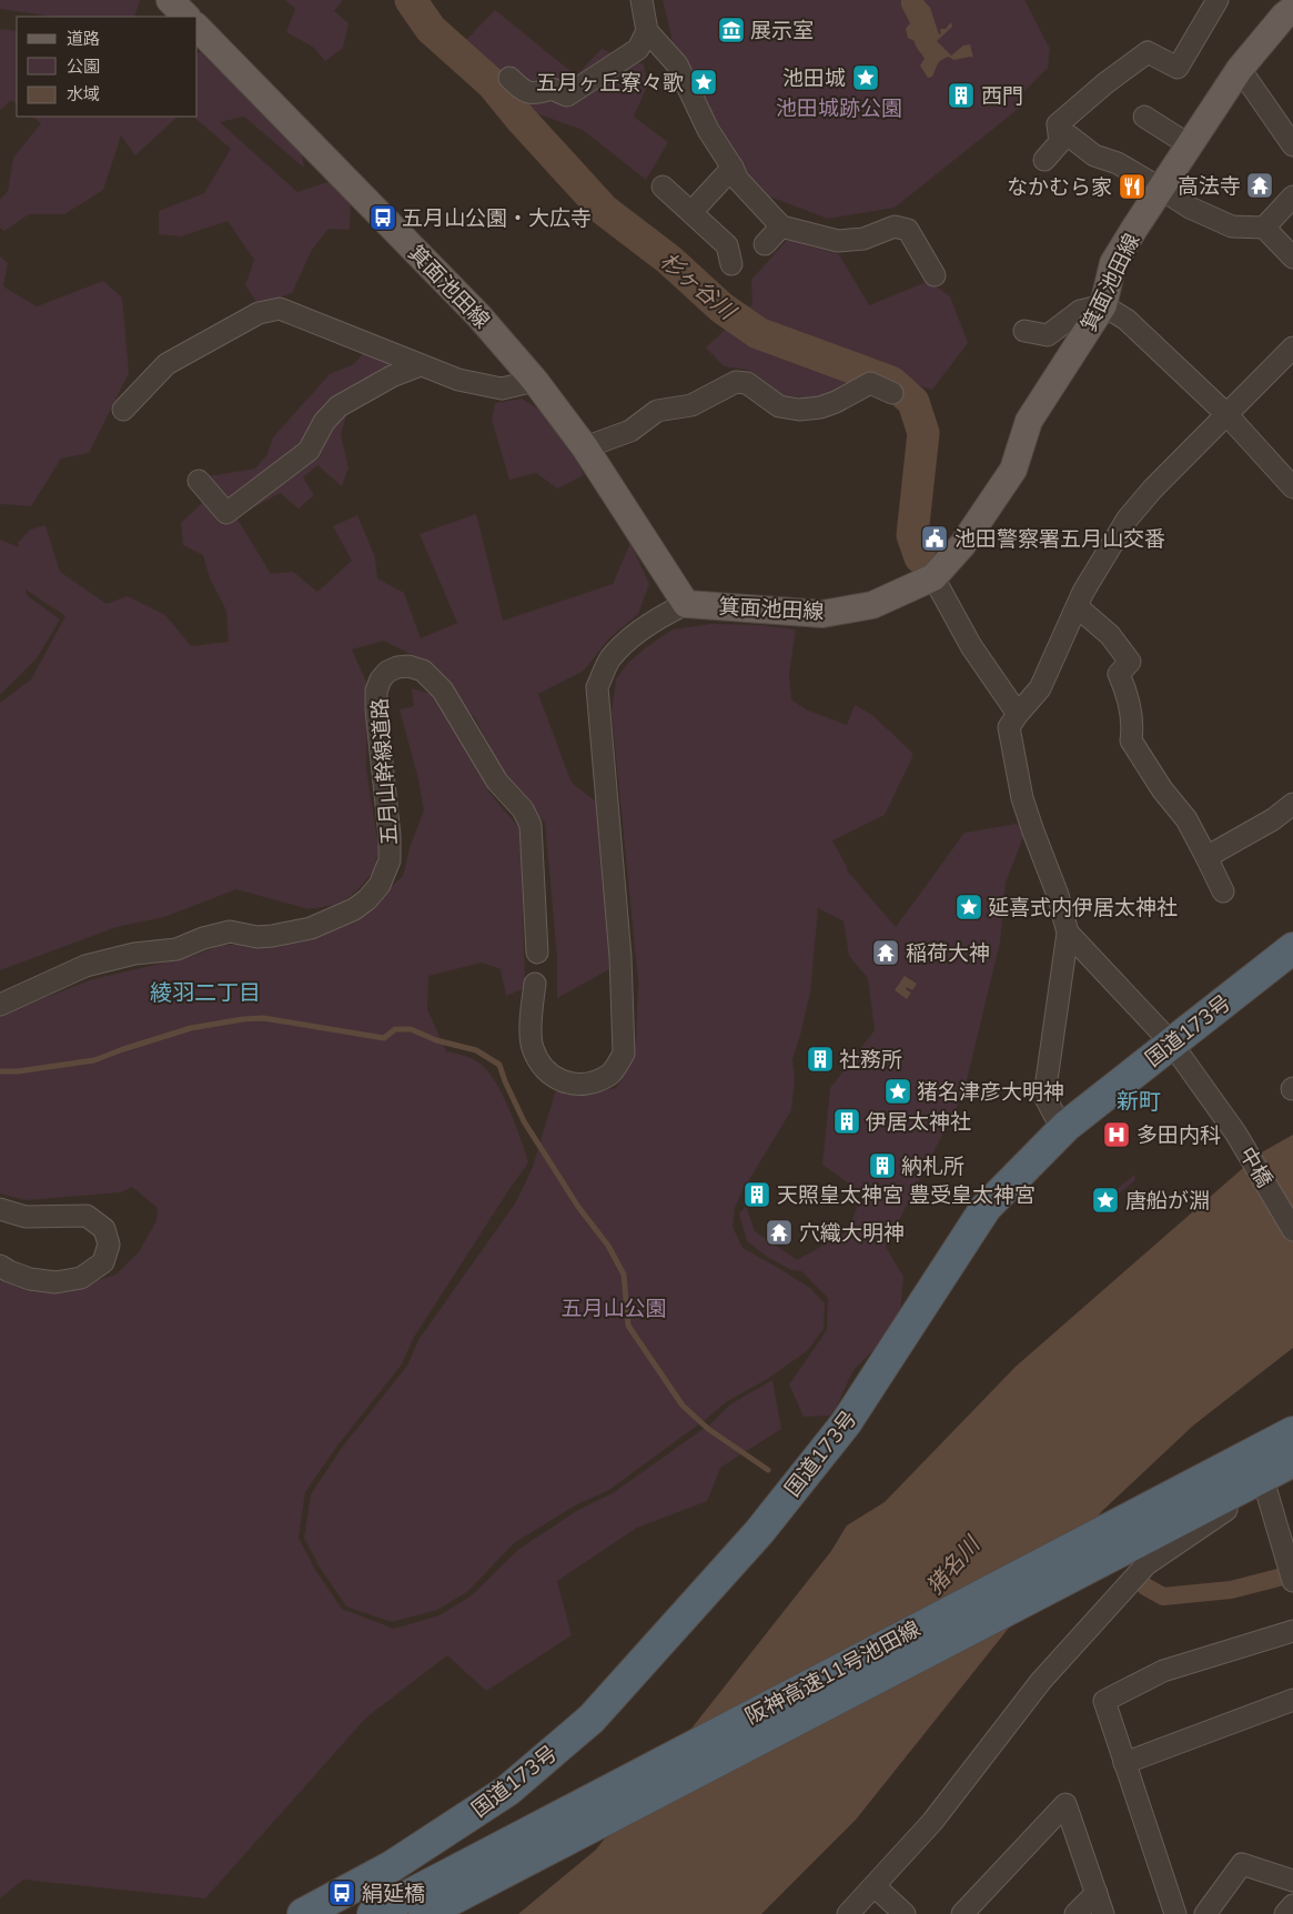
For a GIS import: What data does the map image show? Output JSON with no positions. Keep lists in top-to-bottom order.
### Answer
{
  "streets": {
    "highway": ["国道173号", "阪神高速11号池田線"],
    "main road": ["箕面池田線"],
    "street": ["五月山幹線道路", "中橋"]
  },
  "crossings": [
    ["箕面池田線", "五月山幹線道路"],
    ["国道173号", "中橋"]
  ],
  "districts": ["綾羽二丁目", "新町"],
  "water": ["杉ヶ谷川", "猪名川"],
  "parks": ["池田城跡公園", "五月山公園"],
  "places": {
    "museum": ["展示室"],
    "place": [
      "池田城",
      "五月ヶ丘寮々歌",
      "延喜式内伊居太神社",
      "猪名津彦大明神",
      "唐船が淵"
    ],
    "building": [
      "西門",
      "社務所",
      "伊居太神社",
      "納札所",
      "天照皇太神宮 豊受皇太神宮"
    ],
    "temple": ["高法寺", "稲荷大神", "穴織大明神"],
    "restaurant": ["なかむら家"],
    "bus stop": ["五月山公園・大広寺", "絹延橋"],
    "public building": ["池田警察署五月山交番"],
    "hospital": ["多田内科"]
  },
  "legend": ["道路", "公園", "水域"]
}
